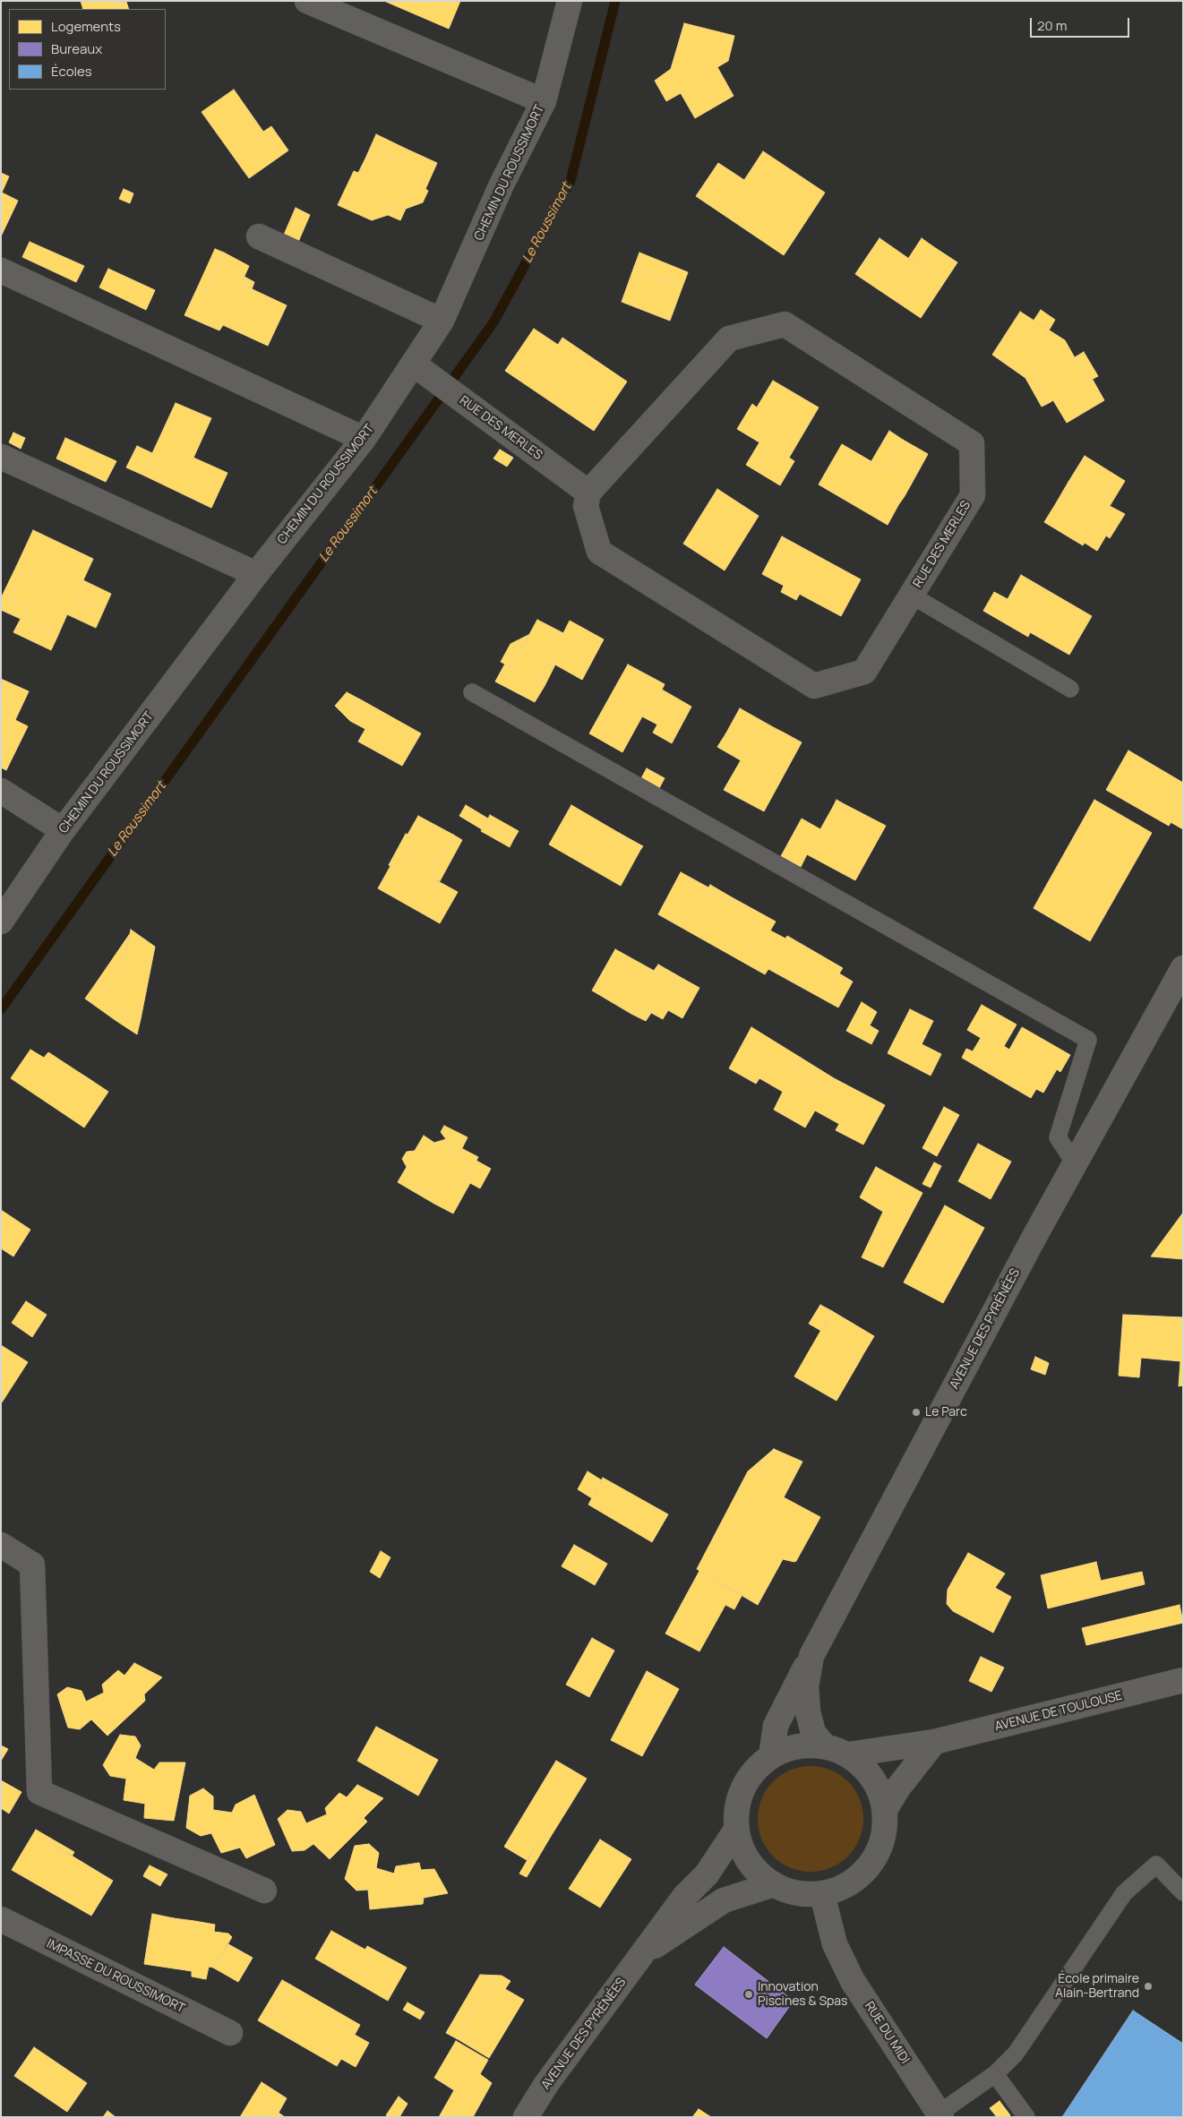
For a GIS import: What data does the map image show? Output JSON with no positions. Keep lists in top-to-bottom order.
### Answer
{
  "streets": {
    "main road": ["AVENUE DES PYRÉNÉES", "AVENUE DE TOULOUSE"],
    "street": [
      "CHEMIN DU ROUSSIMORT",
      "RUE DES MERLES",
      "IMPASSE DU ROUSSIMORT",
      "RUE DU MIDI"
    ]
  },
  "crossings": [
    ["CHEMIN DU ROUSSIMORT", "RUE DES MERLES"],
    ["AVENUE DES PYRÉNÉES", "AVENUE DE TOULOUSE"],
    ["AVENUE DES PYRÉNÉES", "RUE DU MIDI"],
    ["AVENUE DE TOULOUSE", "RUE DU MIDI"]
  ],
  "water": ["Le Roussimort"],
  "places": ["Le Parc", "École primaire Alain-Bertrand", "Innovation Piscines & Spas"],
  "legend": ["Logements", "Bureaux", "Écoles"],
  "scale_bar": "20 m"
}
